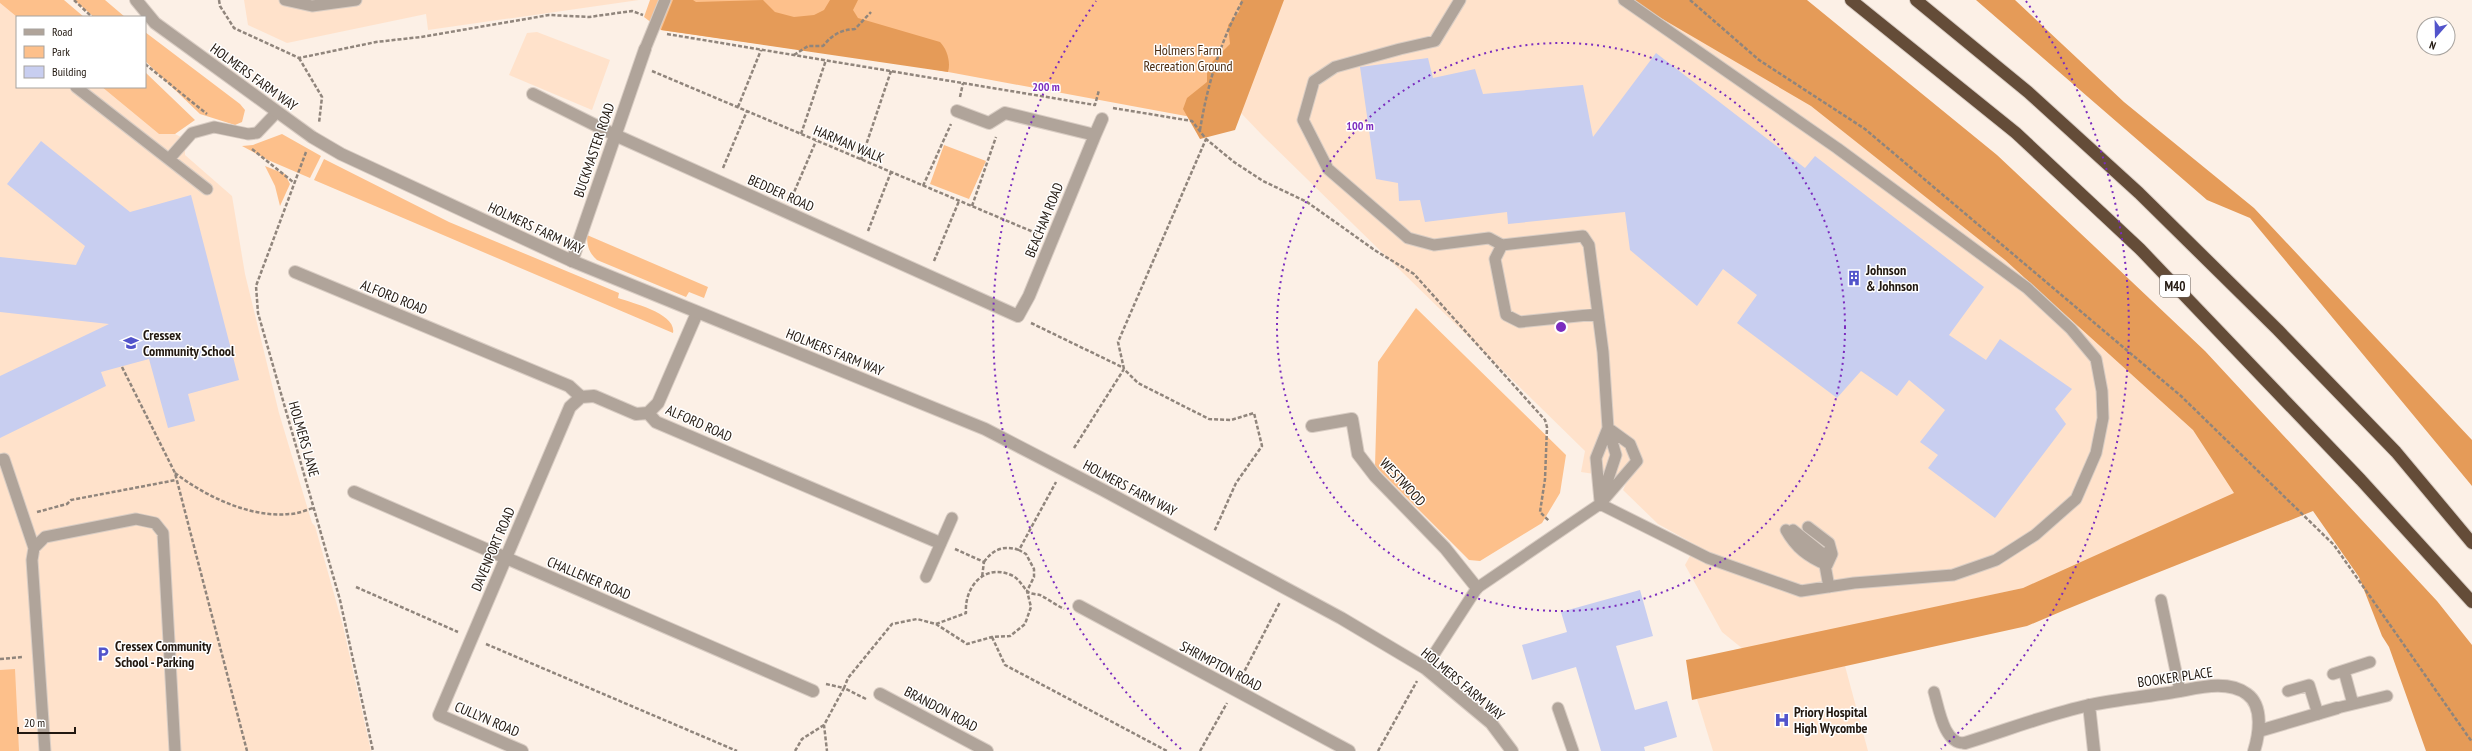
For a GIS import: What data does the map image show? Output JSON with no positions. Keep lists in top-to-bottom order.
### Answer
{
  "streets": {
    "highway": ["M40"],
    "street": [
      "HOLMERS FARM WAY",
      "BUCKMASTER ROAD",
      "BEDDER ROAD",
      "BEACHAM ROAD",
      "ALFORD ROAD",
      "WESTWOOD",
      "DAVENPORT ROAD",
      "CHALLENER ROAD",
      "SHRIMPTON ROAD",
      "BOOKER PLACE",
      "BRANDON ROAD",
      "CULLYN ROAD"
    ],
    "path": ["HARMAN WALK", "HOLMERS LANE"]
  },
  "crossings": [
    ["HOLMERS FARM WAY", "BUCKMASTER ROAD"],
    ["HOLMERS FARM WAY", "HOLMERS LANE"],
    ["HARMAN WALK", "BUCKMASTER ROAD"],
    ["HARMAN WALK", "BEACHAM ROAD"],
    ["BUCKMASTER ROAD", "BEDDER ROAD"],
    ["BEDDER ROAD", "BEACHAM ROAD"],
    ["ALFORD ROAD", "DAVENPORT ROAD"],
    ["DAVENPORT ROAD", "CHALLENER ROAD"],
    ["DAVENPORT ROAD", "CULLYN ROAD"]
  ],
  "parks": ["Holmers Farm Recreation Ground"],
  "places": {
    "building": ["Johnson & Johnson"],
    "school or university": ["Cressex Community School"],
    "parking": ["Cressex Community School - Parking"],
    "hospital": ["Priory Hospital High Wycombe"]
  },
  "legend": ["Road", "Park", "Building"],
  "scale_bar": "20 m",
  "north": "bottom",
  "rings": ["200 m", "100 m"]
}
